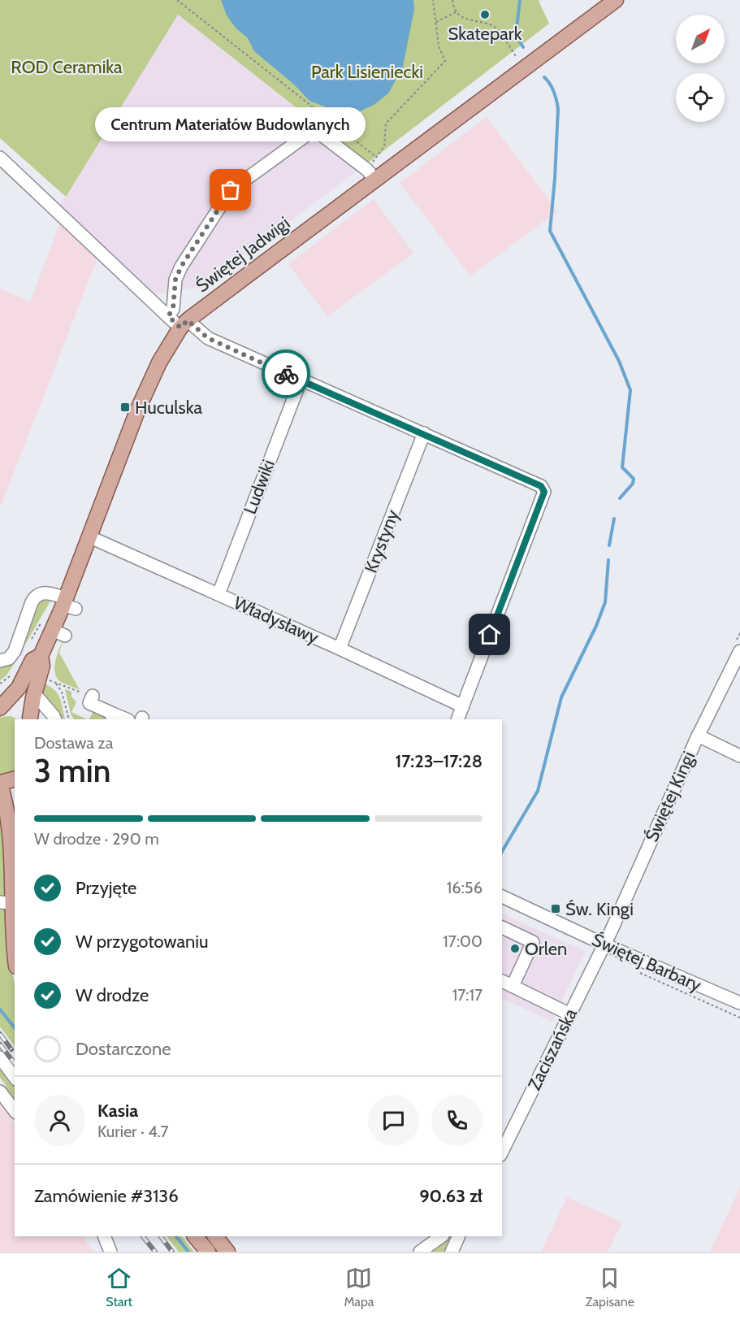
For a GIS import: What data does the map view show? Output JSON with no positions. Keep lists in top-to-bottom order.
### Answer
{
  "streets": {
    "main road": ["Świętej Jadwigi"],
    "street": [
      "Ludwiki",
      "Krystyny",
      "Władysławy",
      "Świętej Kingi",
      "Świętej Barbary",
      "Zaciszańska"
    ]
  },
  "crossings": [
    ["Świętej Jadwigi", "Władysławy"],
    ["Ludwiki", "Władysławy"],
    ["Krystyny", "Władysławy"],
    ["Świętej Kingi", "Świętej Barbary"],
    ["Świętej Kingi", "Zaciszańska"],
    ["Świętej Barbary", "Zaciszańska"]
  ],
  "parks": ["ROD Ceramika", "Park Lisieniecki"],
  "places": {
    "other": ["Skatepark", "Centrum Materiałów Budowlanych", "Orlen"],
    "transit": ["Huculska", "Św. Kingi"]
  },
  "north": "top right",
  "page": {
    "bubble": "Centrum Materiałów Budowlanych",
    "heading": ["3 min", "Dostawa za", "17:23–17:28"],
    "panel": [
      "Kasia",
      "Kurier · 4.7",
      "Zamówienie #3136",
      "90.63 zł"
    ],
    "bar": "W drodze · 290 m",
    "list": [
      ["Przyjęte", "16:56"],
      ["W przygotowaniu", "17:00"],
      ["W drodze", "17:17"],
      "Dostarczone"
    ],
    "tabs": ["Start", "Mapa", "Zapisane"]
  }
}
